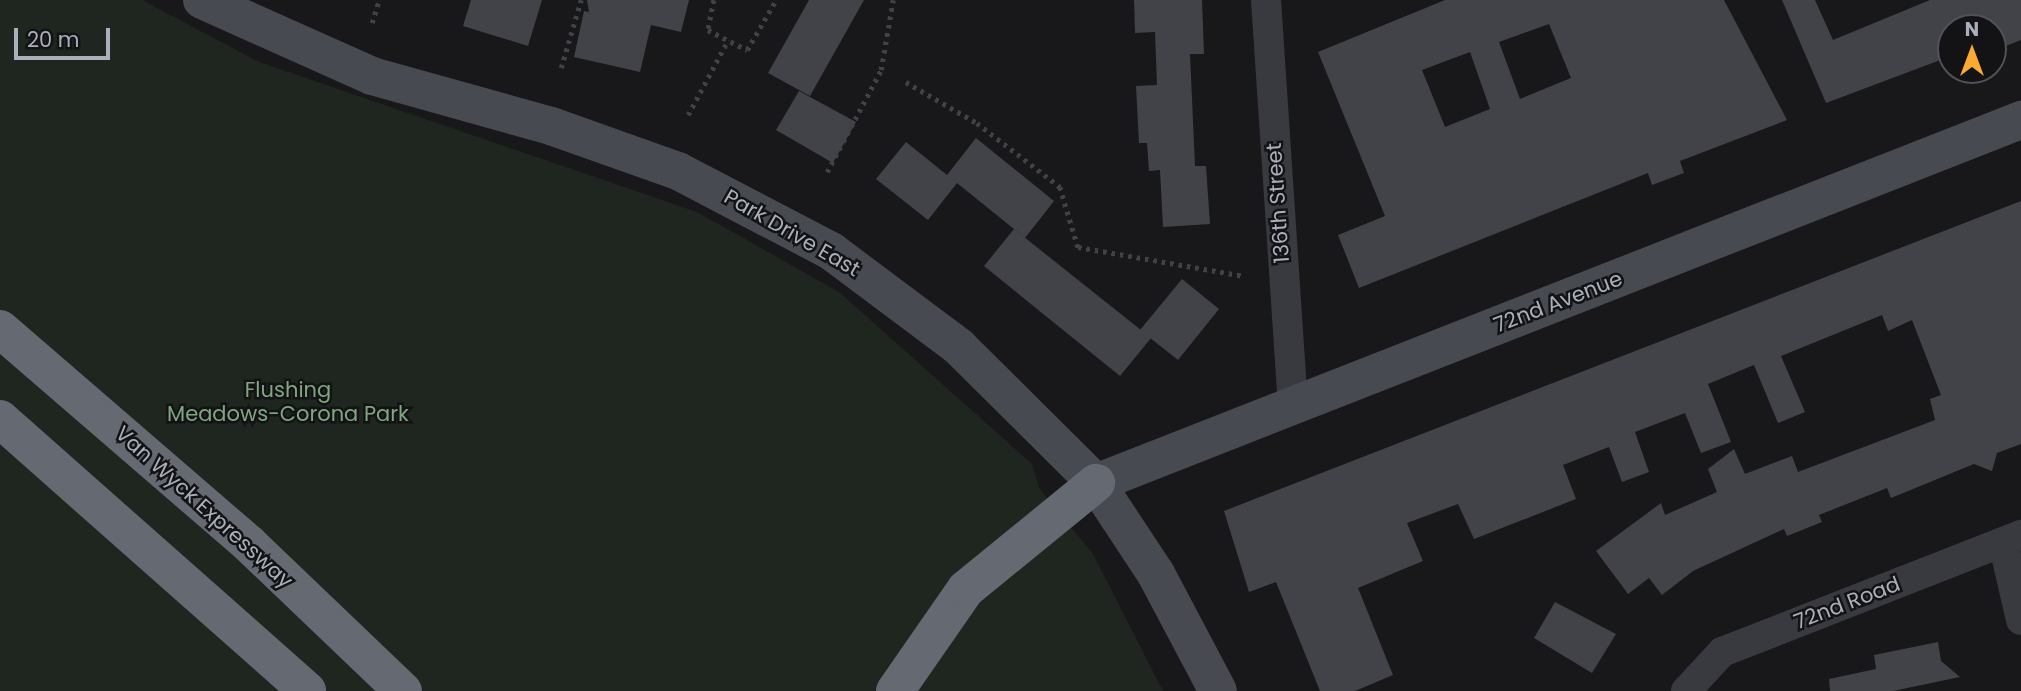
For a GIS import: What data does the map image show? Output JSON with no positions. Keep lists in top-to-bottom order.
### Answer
{
  "streets": {
    "highway": ["Van Wyck Expressway"],
    "street": [
      "136th Street",
      "Park Drive East",
      "72nd Avenue",
      "72nd Road"
    ]
  },
  "crossings": [
    ["136th Street", "72nd Avenue"],
    ["Park Drive East", "72nd Avenue"]
  ],
  "parks": ["Flushing Meadows-Corona Park"],
  "scale_bar": "20 m",
  "north": "top"
}
